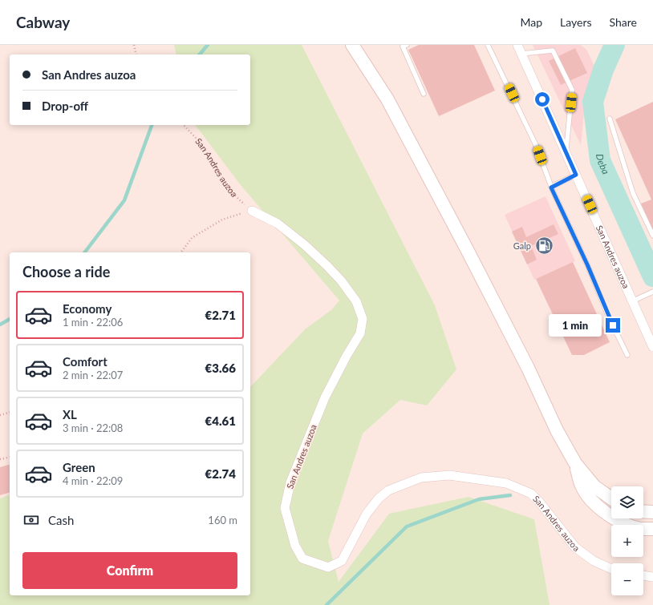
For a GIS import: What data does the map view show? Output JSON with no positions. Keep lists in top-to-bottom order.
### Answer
{
  "streets": {
    "street": ["San Andres auzoa"]
  },
  "water": ["Deba"],
  "places": {
    "fuel station": ["Galp"]
  },
  "page": {
    "header": "Cabway",
    "nav": ["Map", "Layers", "Share"],
    "banner": ["San Andres auzoa", "Drop-off"],
    "heading": "Choose a ride",
    "list": [
      {
        "name": "Economy",
        "note": "1 min · 22:06",
        "value": "€2.71"
      },
      {
        "name": "Comfort",
        "note": "2 min · 22:07",
        "value": "€3.66"
      },
      {
        "name": "XL",
        "note": "3 min · 22:08",
        "value": "€4.61"
      },
      {
        "name": "Green",
        "note": "4 min · 22:09",
        "value": "€2.74"
      }
    ],
    "bubble": "1 min",
    "map_buttons": ["+", "−"],
    "pay": ["Cash", "160 m"],
    "buttons": "Confirm"
  }
}
